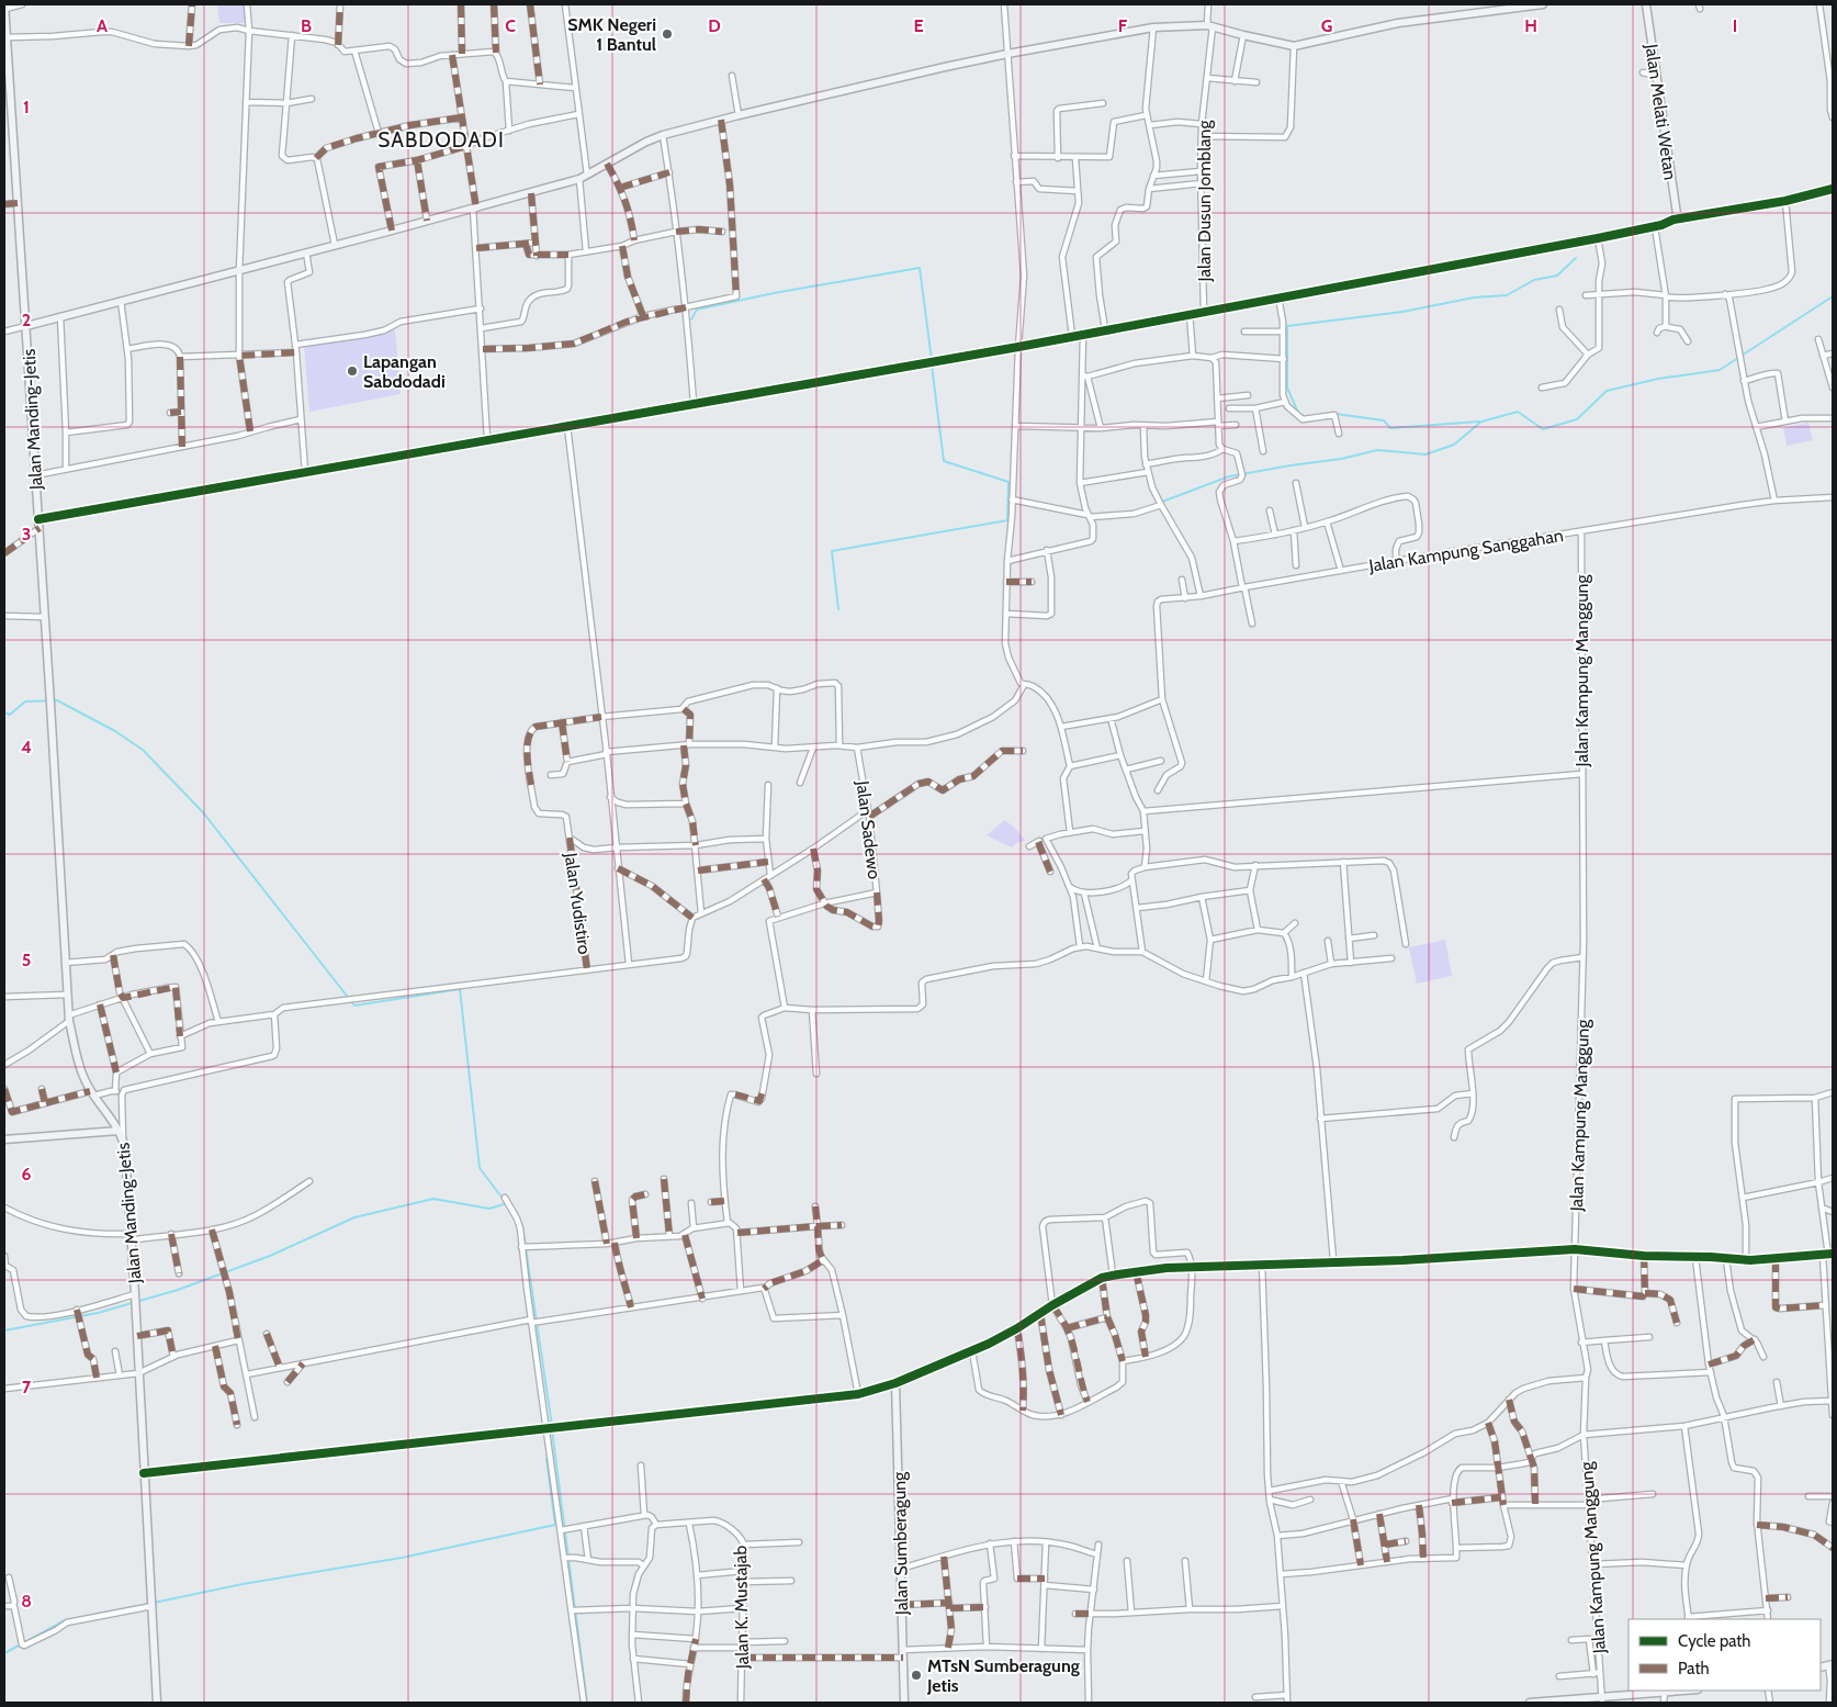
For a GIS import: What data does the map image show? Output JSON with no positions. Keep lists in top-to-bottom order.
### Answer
{
  "streets": {
    "street": [
      "Jalan Melati Wetan",
      "Jalan Dusun Jomblang",
      "Jalan Manding-Jetis",
      "Jalan Kampung Sanggahan",
      "Jalan Kampung Manggung",
      "Jalan Sadewo",
      "Jalan Yudistiro",
      "Jalan Sumberagung",
      "Jalan K. Mustajab"
    ]
  },
  "crossings": [
    ["Jalan Kampung Sanggahan", "Jalan Kampung Manggung"]
  ],
  "districts": ["SABDODADI"],
  "places": ["SMK Negeri 1 Bantul", "Lapangan Sabdodadi", "MTsN Sumberagung Jetis"],
  "legend": ["Cycle path", "Path"],
  "grid": {
    "columns": [
      "A",
      "B",
      "C",
      "D",
      "E",
      "F",
      "G",
      "H",
      "I"
    ],
    "rows": [
      "1",
      "2",
      "3",
      "4",
      "5",
      "6",
      "7",
      "8"
    ]
  }
}
